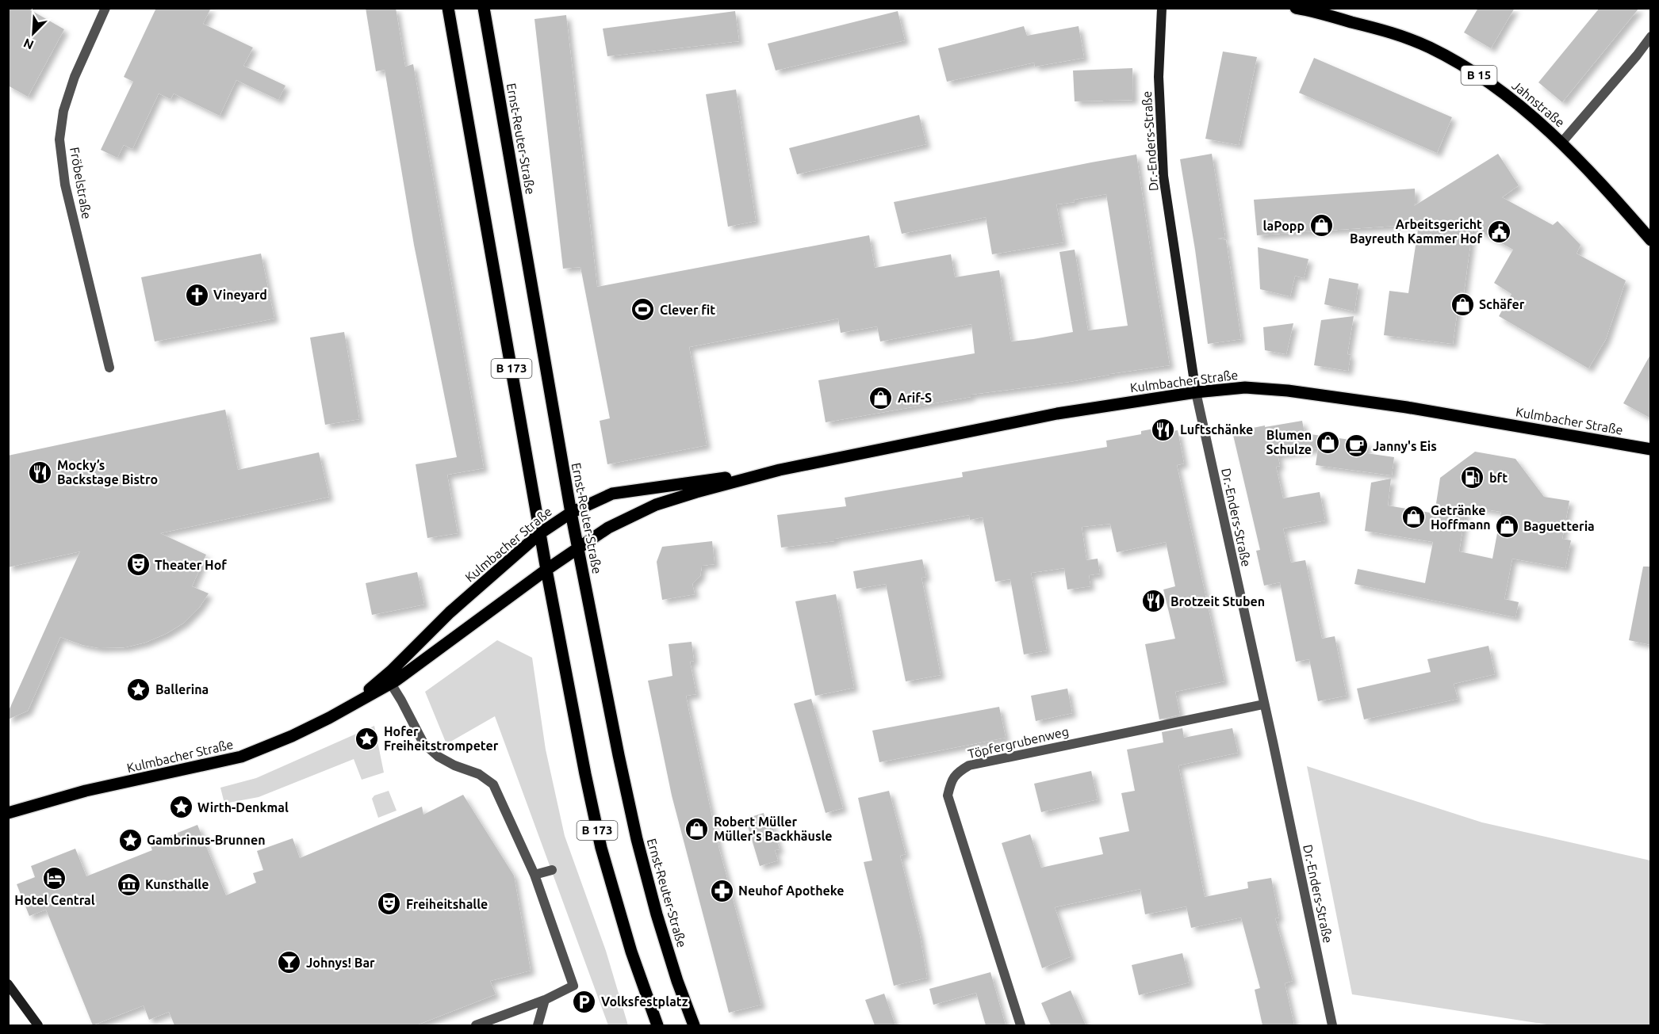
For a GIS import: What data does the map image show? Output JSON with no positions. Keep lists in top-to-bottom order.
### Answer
{
  "streets": {
    "main road": [
      "B 15",
      "Jahnstraße",
      "Ernst-Reuter-Straße",
      "Dr.-Enders-Straße",
      "B 173",
      "Kulmbacher Straße"
    ],
    "street": ["Fröbelstraße", "Töpfergrubenweg"]
  },
  "crossings": [
    ["Ernst-Reuter-Straße", "Kulmbacher Straße"],
    ["Dr.-Enders-Straße", "Kulmbacher Straße"],
    ["Dr.-Enders-Straße", "Töpfergrubenweg"],
    ["B 173", "Kulmbacher Straße"]
  ],
  "places": {
    "shop": [
      "laPopp",
      "Schäfer",
      "Arif-S",
      "Blumen Schulze",
      "Getränke Hoffmann",
      "Baguetteria",
      "Robert Müller Müller's Backhäusle"
    ],
    "public building": ["Arbeitsgericht Bayreuth Kammer Hof"],
    "church": ["Vineyard"],
    "sports": ["Clever fit"],
    "restaurant": ["Luftschänke", "Mocky’s Backstage Bistro", "Brotzeit Stuben"],
    "cafe": ["Janny's Eis"],
    "fuel station": ["bft"],
    "theatre": ["Theater Hof", "Freiheitshalle"],
    "place": [
      "Ballerina",
      "Hofer Freiheitstrompeter",
      "Wirth-Denkmal",
      "Gambrinus-Brunnen"
    ],
    "hotel": ["Hotel Central"],
    "museum": ["Kunsthalle"],
    "pharmacy": ["Neuhof Apotheke"],
    "bar": ["Johnys! Bar"],
    "parking": ["Volksfestplatz"]
  },
  "north": "bottom left"
}
